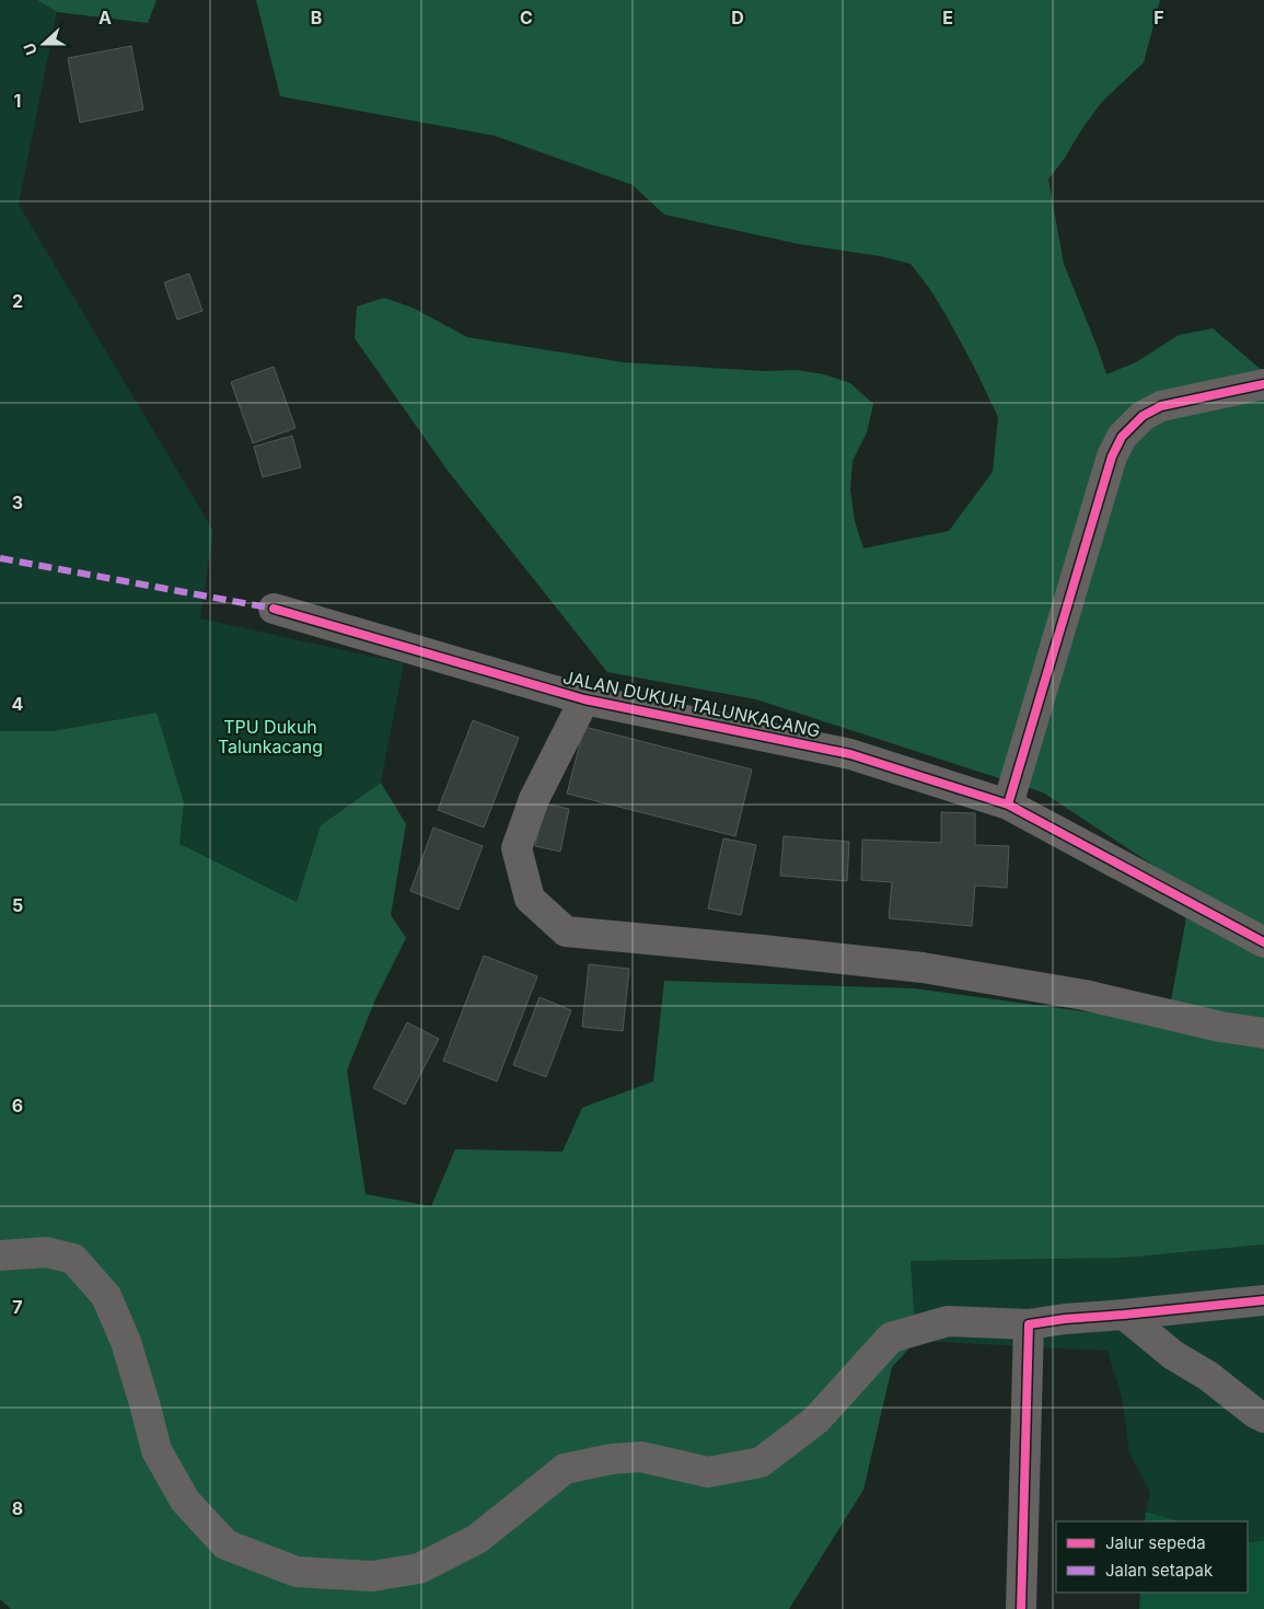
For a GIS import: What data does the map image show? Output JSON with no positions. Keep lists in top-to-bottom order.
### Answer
{
  "streets": {
    "street": ["JALAN DUKUH TALUNKACANG"]
  },
  "parks": ["TPU Dukuh Talunkacang"],
  "legend": ["Jalur sepeda", "Jalan setapak"],
  "north": "left",
  "grid": {
    "columns": [
      "A",
      "B",
      "C",
      "D",
      "E",
      "F"
    ],
    "rows": [
      "1",
      "2",
      "3",
      "4",
      "5",
      "6",
      "7",
      "8"
    ]
  }
}
